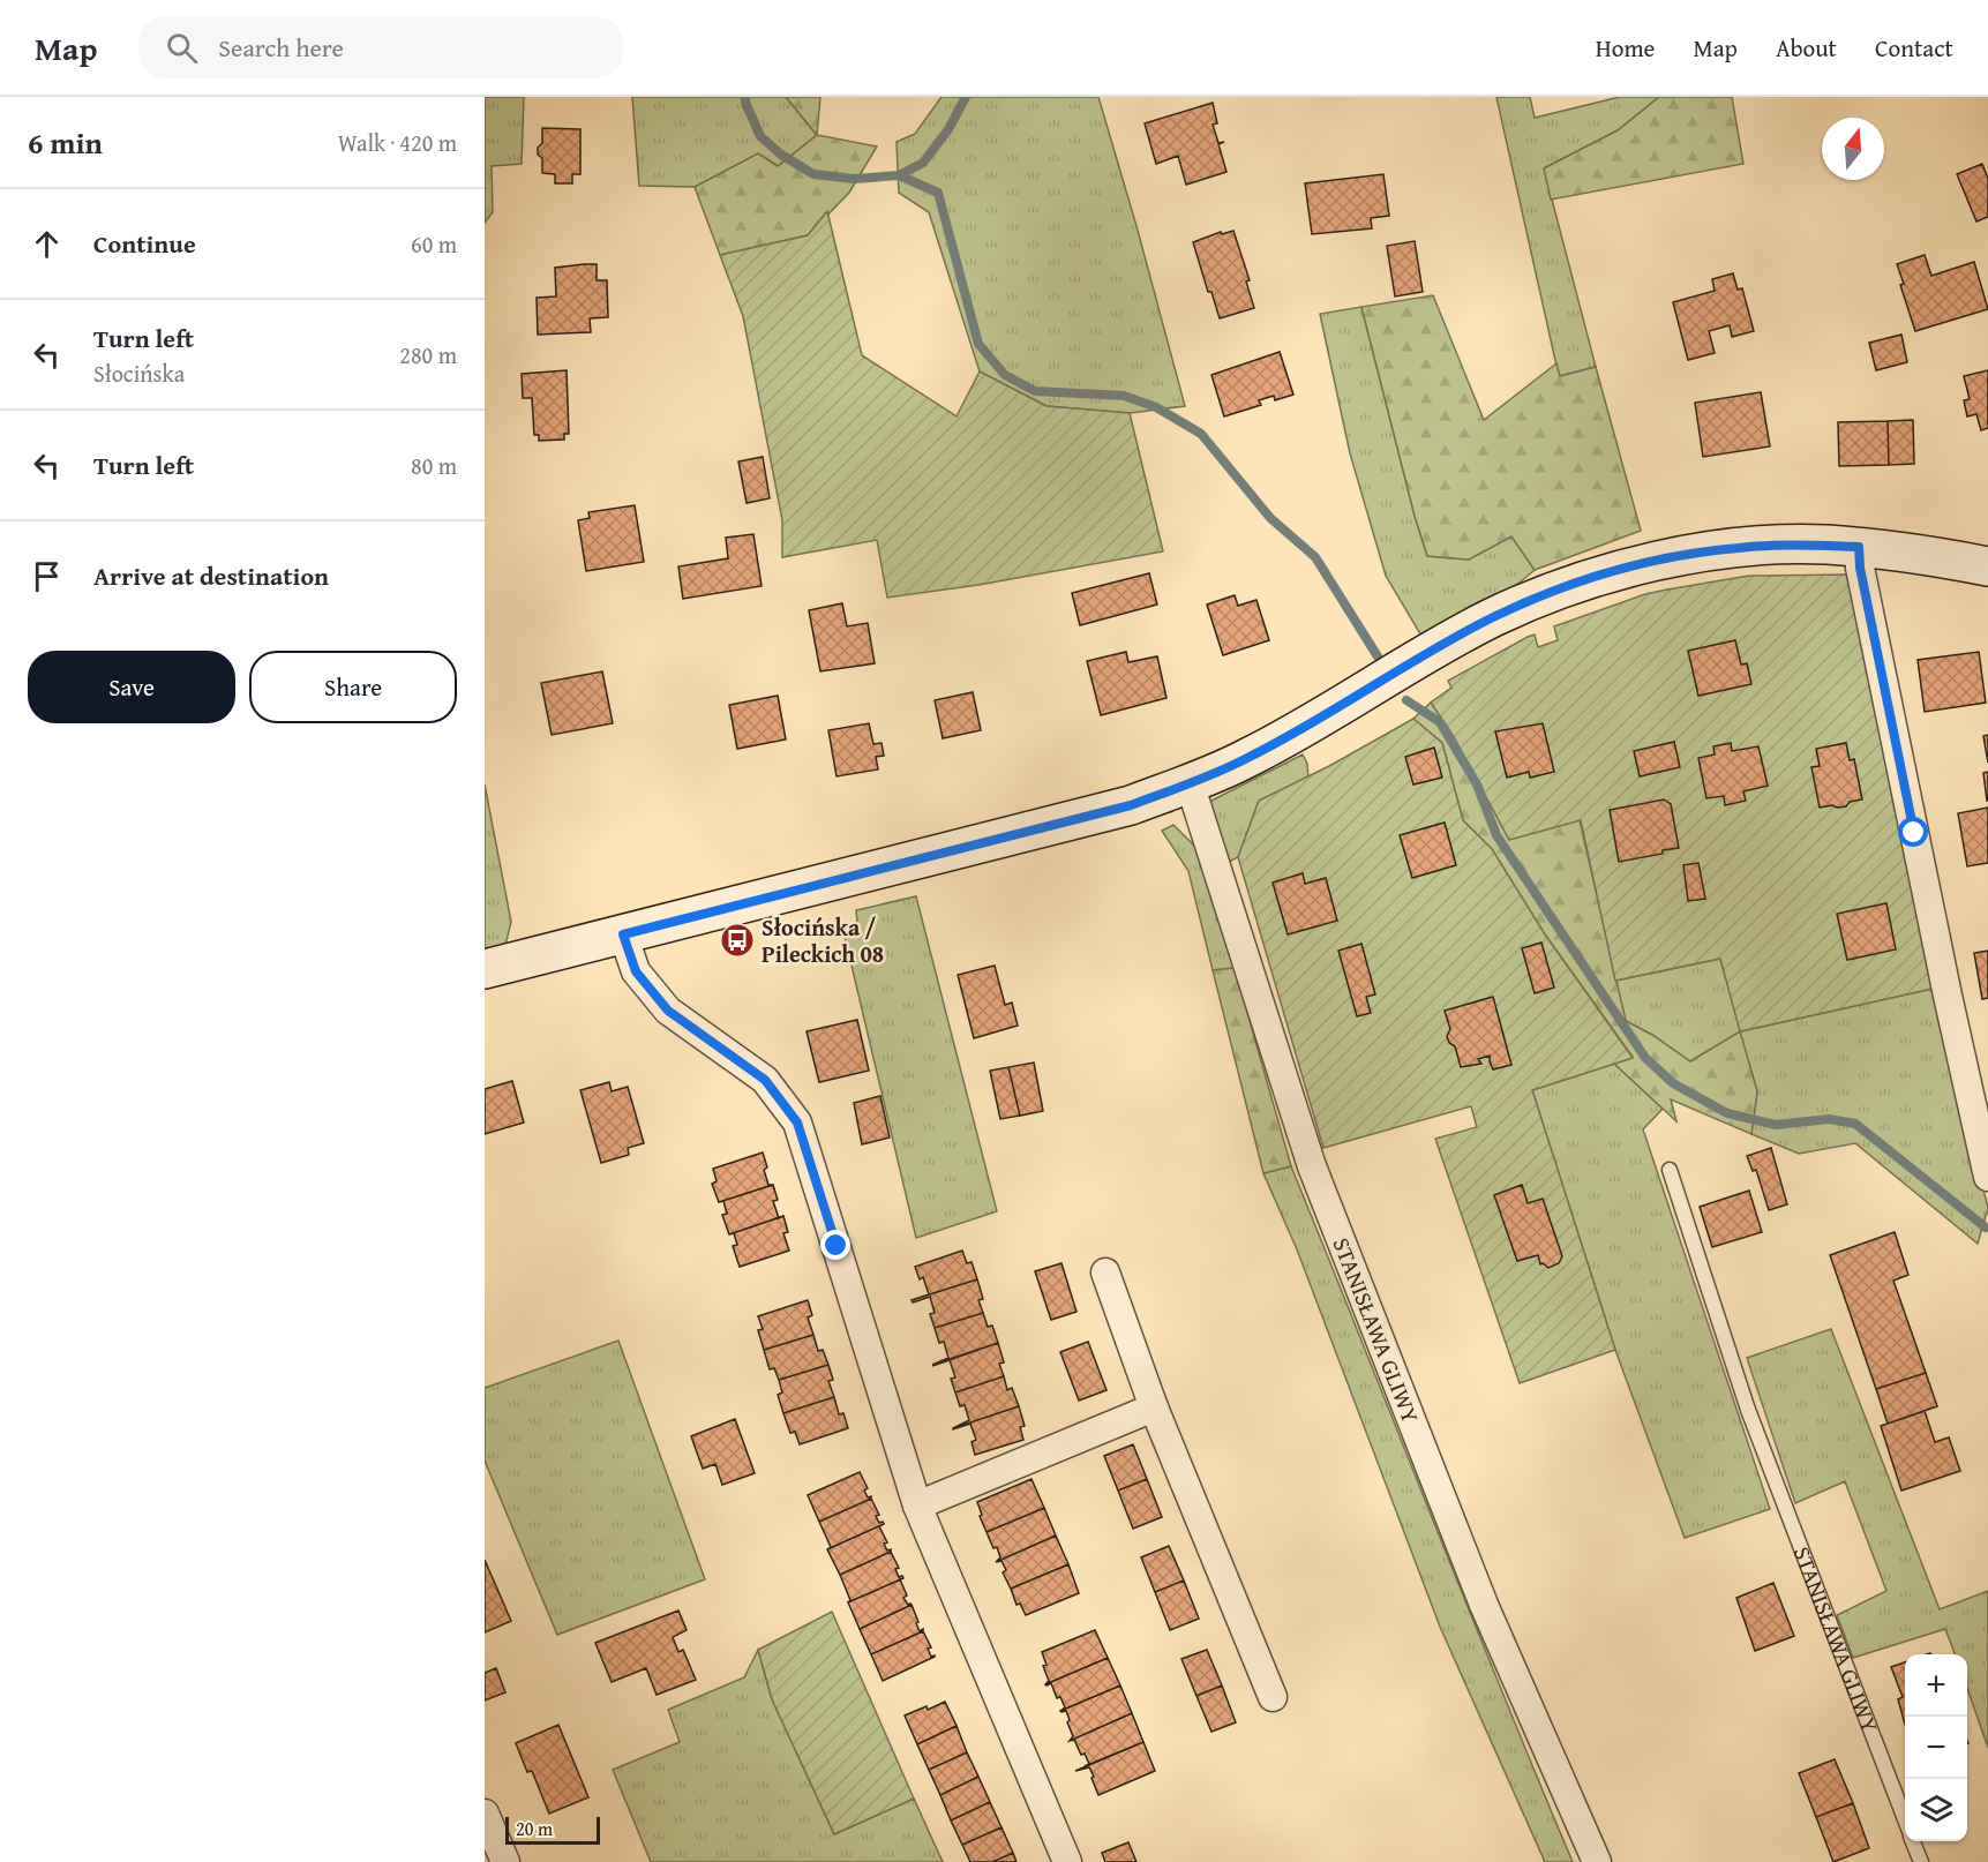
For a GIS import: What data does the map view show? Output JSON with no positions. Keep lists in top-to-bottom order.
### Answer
{
  "streets": {
    "street": ["STANISŁAWA GLIWY"]
  },
  "places": {
    "bus stop": ["Słocińska / Pileckich 08"]
  },
  "scale_bar": "20 m",
  "north": "top",
  "page": {
    "header": "Map",
    "search": "Search here",
    "nav": [
      "Home",
      "Map",
      "About",
      "Contact"
    ],
    "heading": ["6 min", "Walk · 420 m"],
    "list": [
      ["Continue", "60 m"],
      ["Turn left", "Słocińska", "280 m"],
      ["Turn left", "80 m"],
      "Arrive at destination"
    ],
    "buttons": ["Save", "Share"],
    "map_buttons": ["+", "−"],
    "scale": "20 m"
  }
}
